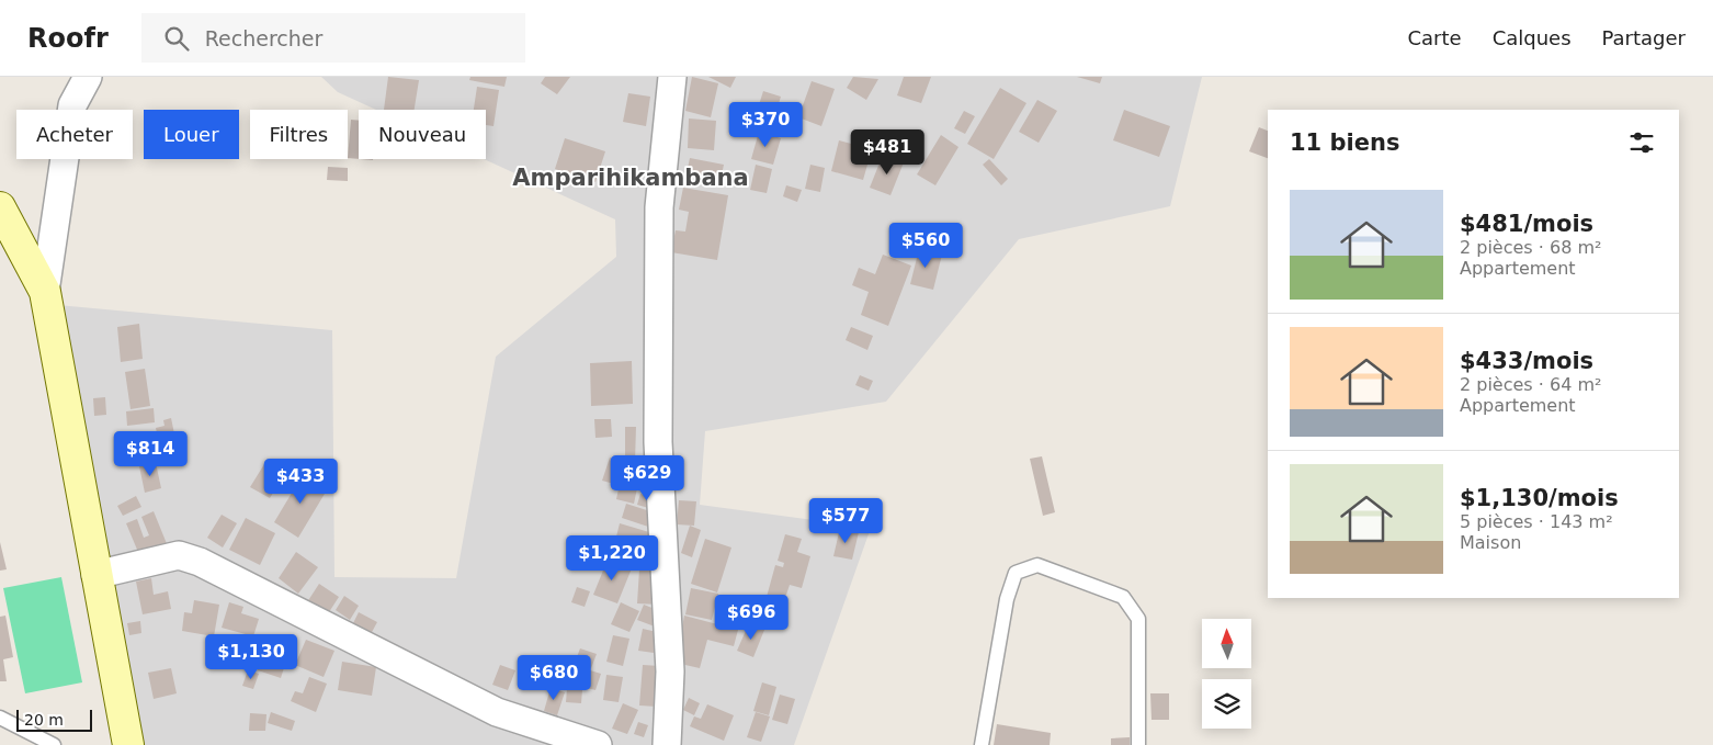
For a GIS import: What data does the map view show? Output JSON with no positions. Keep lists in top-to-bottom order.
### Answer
{
  "districts": ["Amparihikambana"],
  "scale_bar": "20 m",
  "north": "top",
  "page": {
    "header": "Roofr",
    "search": "Rechercher",
    "nav": ["Carte", "Calques", "Partager"],
    "price": [
      "$370",
      "$481",
      "$560",
      "$814",
      "$629",
      "$433",
      "$577",
      "$1,220",
      "$696",
      "$1,130",
      "$680"
    ],
    "chip": [
      "Acheter",
      "Louer",
      "Filtres",
      "Nouveau"
    ],
    "heading": "11 biens",
    "list": [
      {
        "name": "$481/mois",
        "note": "2 pièces · 68 m² · Appartement"
      },
      {
        "name": "$433/mois",
        "note": "2 pièces · 64 m² · Appartement"
      },
      {
        "name": "$1,130/mois",
        "note": "5 pièces · 143 m² · Maison"
      }
    ],
    "scale": "20 m"
  }
}
